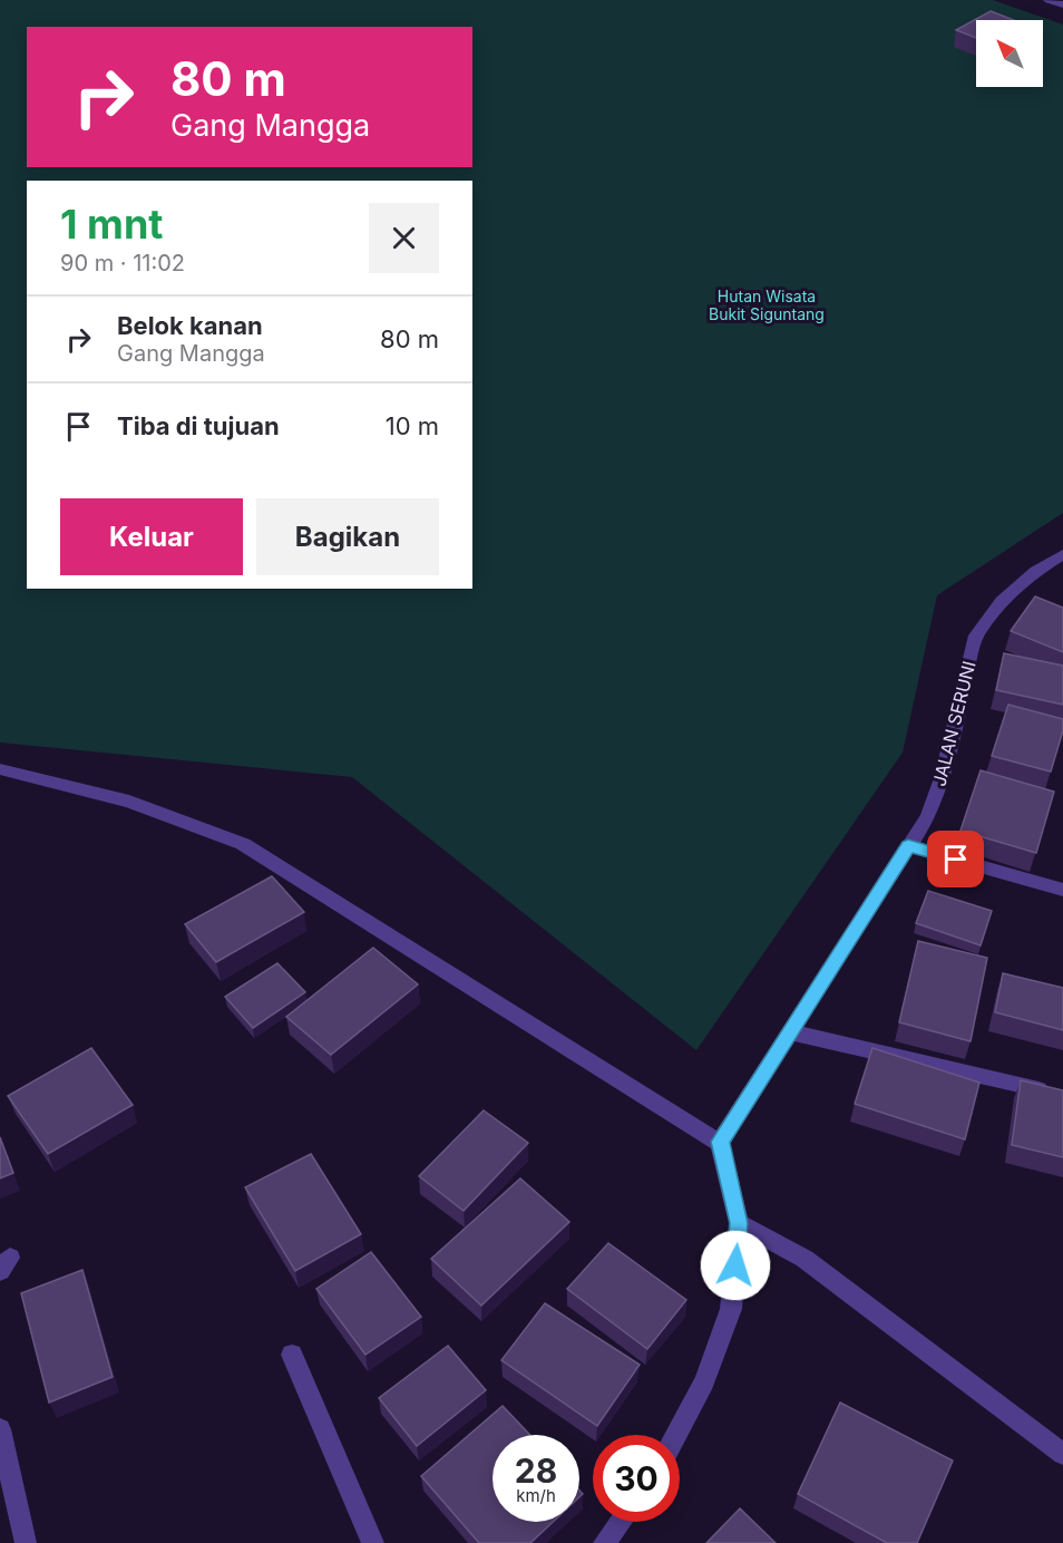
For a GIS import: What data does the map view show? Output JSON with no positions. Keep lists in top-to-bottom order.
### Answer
{
  "streets": {
    "street": ["JALAN SERUNI"]
  },
  "parks": ["Hutan Wisata Bukit Siguntang"],
  "north": "top left",
  "page": {
    "turn": ["80 m", "Gang Mangga"],
    "heading": ["1 mnt", "90 m · 11:02"],
    "list": [
      {
        "name": "Belok kanan",
        "note": "Gang Mangga",
        "value": "80 m"
      },
      {
        "name": "Tiba di tujuan",
        "value": "10 m"
      }
    ],
    "buttons": ["Keluar", "Bagikan"],
    "speed": "28 km/h",
    "limit": "30"
  }
}
